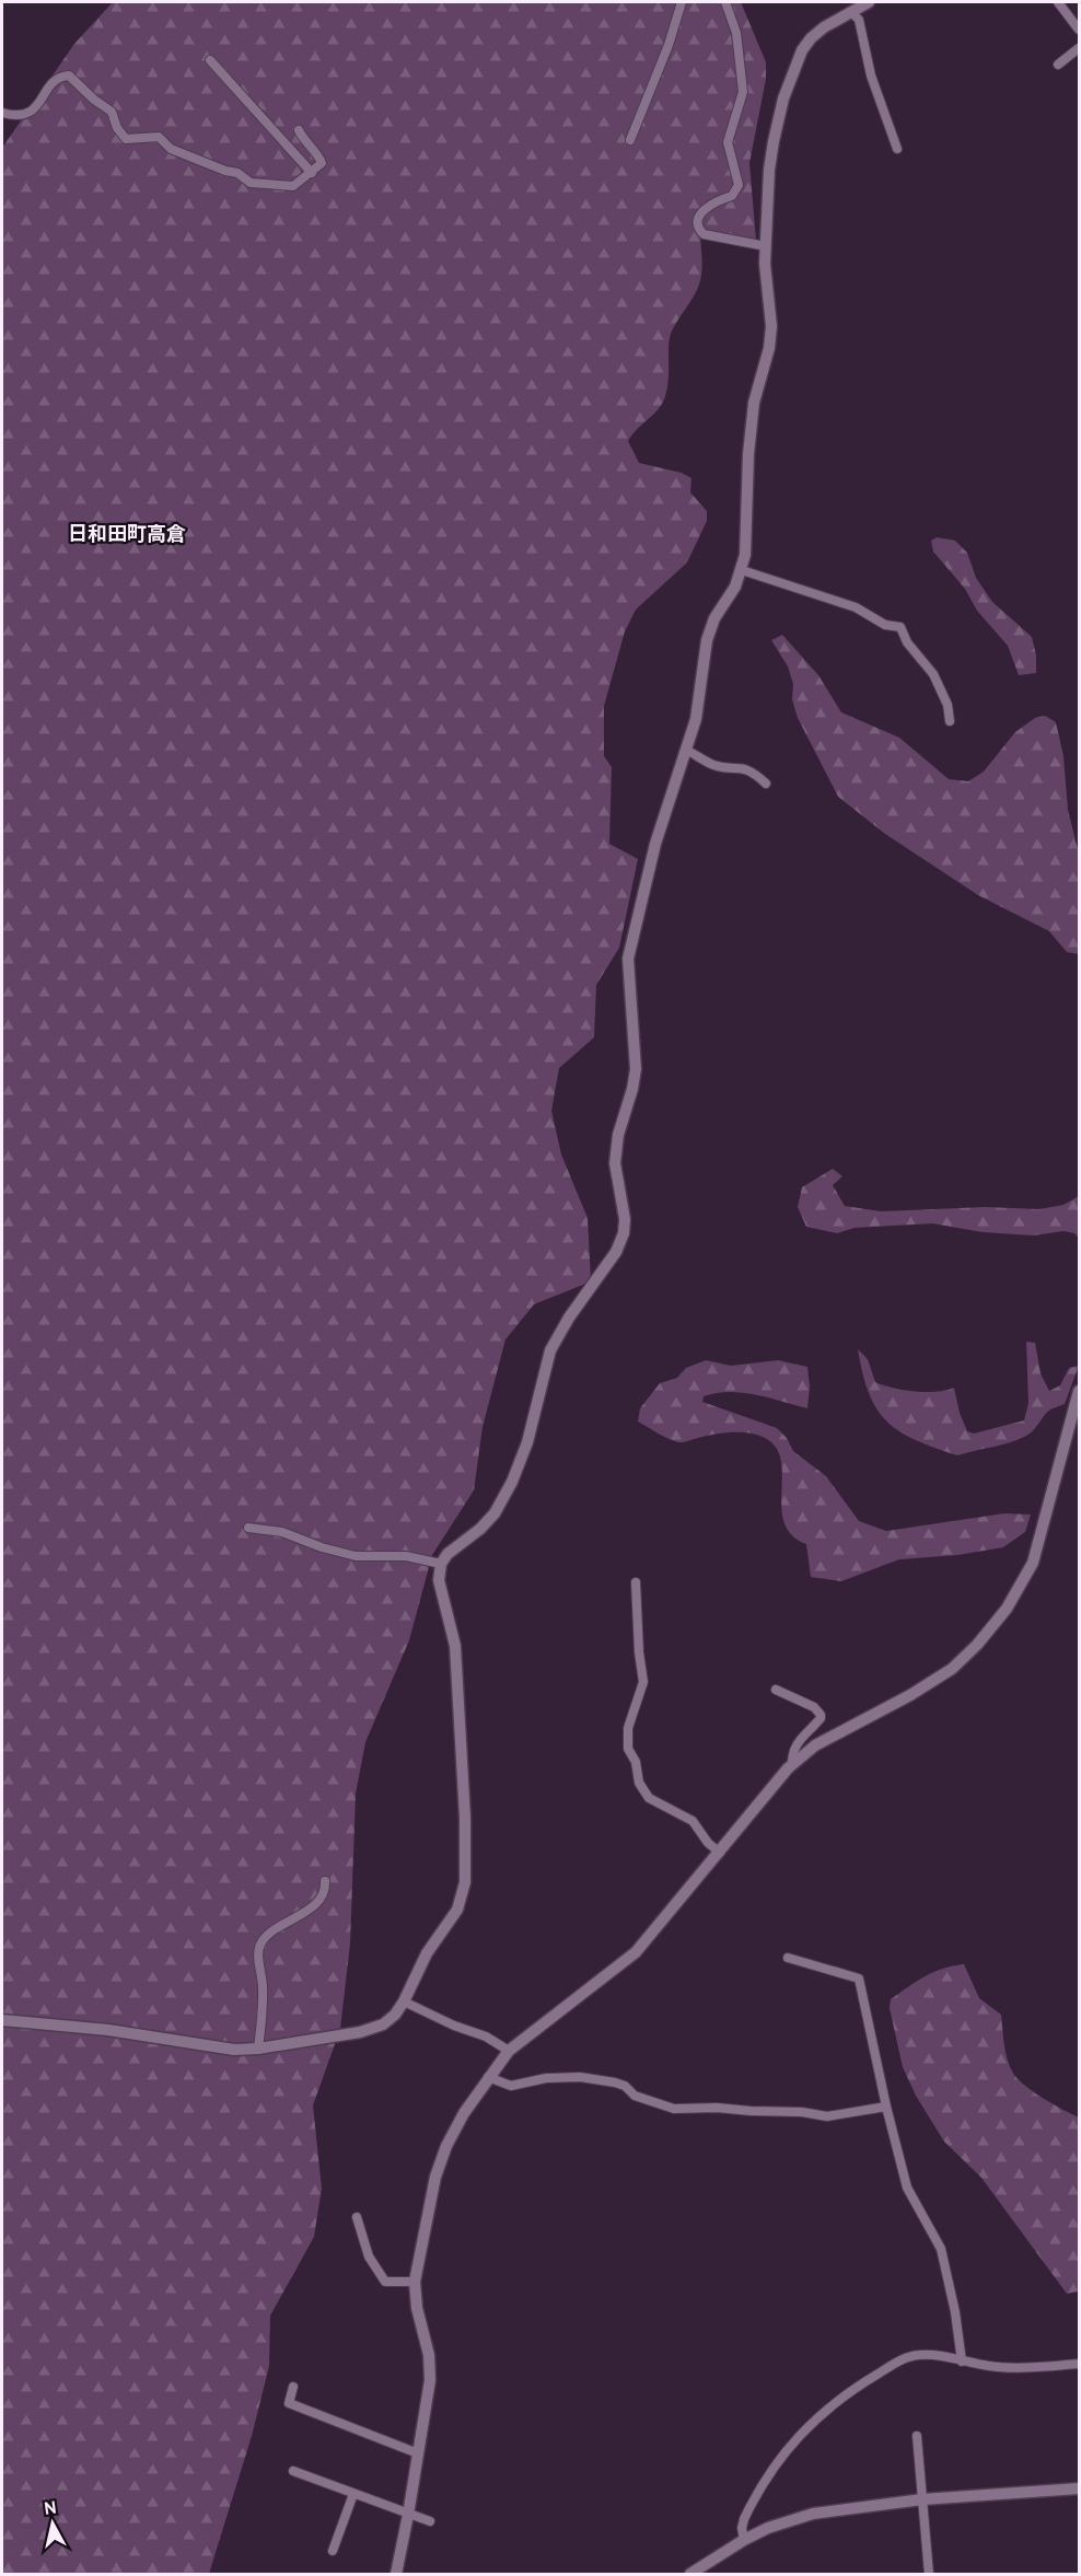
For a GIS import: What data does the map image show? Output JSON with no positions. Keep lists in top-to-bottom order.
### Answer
{
  "districts": ["日和田町高倉"],
  "north": "top"
}
